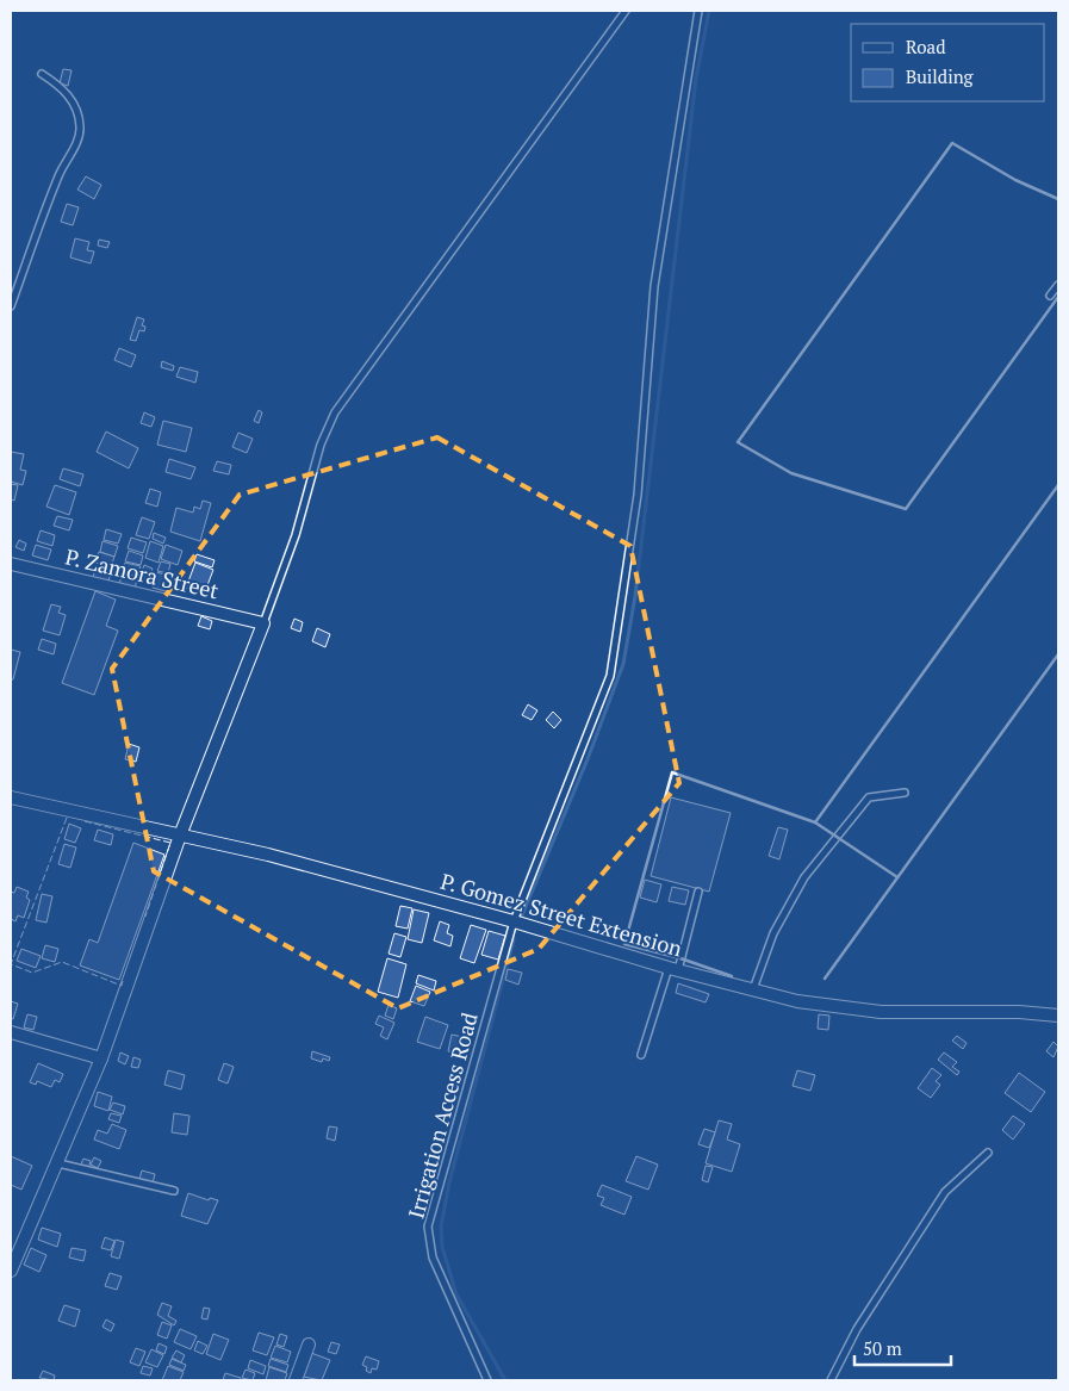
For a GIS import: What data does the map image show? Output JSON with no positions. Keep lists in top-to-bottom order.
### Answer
{
  "streets": {
    "street": ["P. Zamora Street", "P. Gomez Street Extension"],
    "lane": ["Irrigation Access Road"]
  },
  "crossings": [
    ["P. Gomez Street Extension", "Irrigation Access Road"]
  ],
  "legend": ["Road", "Building"],
  "scale_bar": "50 m"
}
